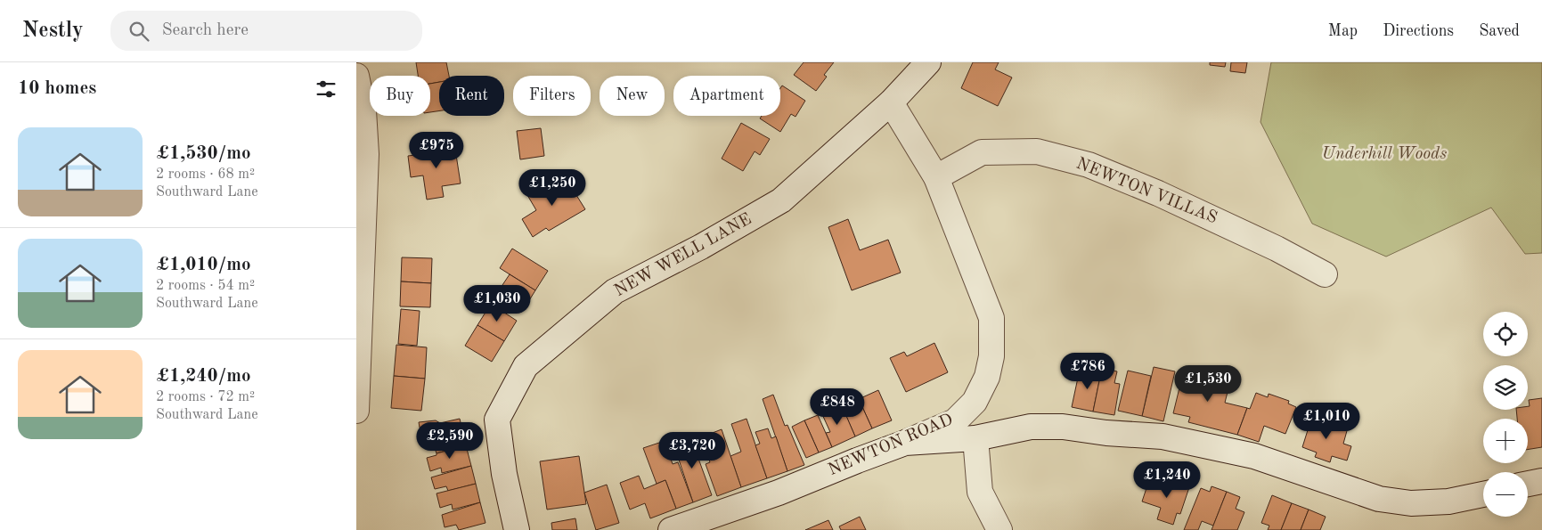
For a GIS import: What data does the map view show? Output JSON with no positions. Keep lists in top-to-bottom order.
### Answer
{
  "streets": {
    "street": ["NEWTON VILLAS", "NEW WELL LANE", "NEWTON ROAD"]
  },
  "crossings": [
    ["NEWTON VILLAS", "NEWTON ROAD"],
    ["NEW WELL LANE", "NEWTON ROAD"]
  ],
  "parks": ["Underhill Woods"],
  "page": {
    "header": "Nestly",
    "search": "Search here",
    "nav": ["Map", "Directions", "Saved"],
    "heading": "10 homes",
    "chip": [
      "Buy",
      "Rent",
      "Filters",
      "New",
      "Apartment"
    ],
    "list": [
      {
        "name": "£1,530/mo",
        "note": "2 rooms · 68 m² · Southward Lane"
      },
      {
        "name": "£1,010/mo",
        "note": "2 rooms · 54 m² · Southward Lane"
      },
      {
        "name": "£1,240/mo",
        "note": "2 rooms · 72 m² · Southward Lane"
      }
    ],
    "price": [
      "£975",
      "£1,250",
      "£1,030",
      "£786",
      "£1,530",
      "£848",
      "£1,010",
      "£2,590",
      "£3,720",
      "£1,240"
    ],
    "map_buttons": ["+", "−"]
  }
}
